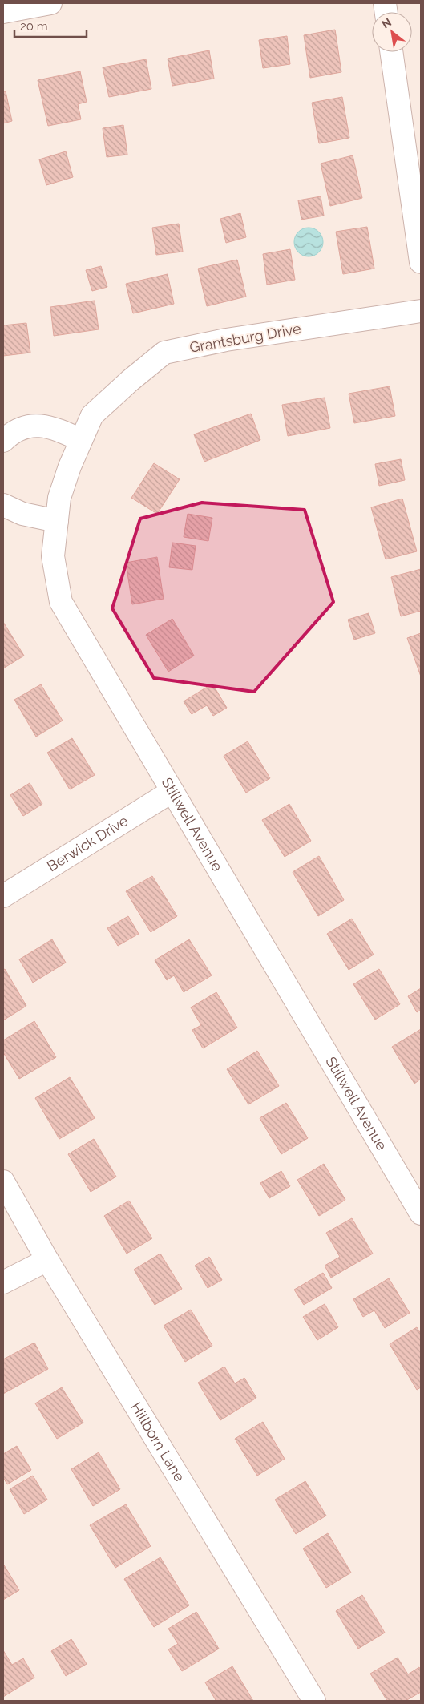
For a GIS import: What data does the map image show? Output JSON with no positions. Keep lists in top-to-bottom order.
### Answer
{
  "streets": {
    "street": [
      "Grantsburg Drive",
      "Stillwell Avenue",
      "Berwick Drive",
      "Hillborn Lane"
    ]
  },
  "crossings": [
    ["Grantsburg Drive", "Stillwell Avenue"],
    ["Stillwell Avenue", "Berwick Drive"]
  ],
  "scale_bar": "20 m",
  "north": "top left"
}
